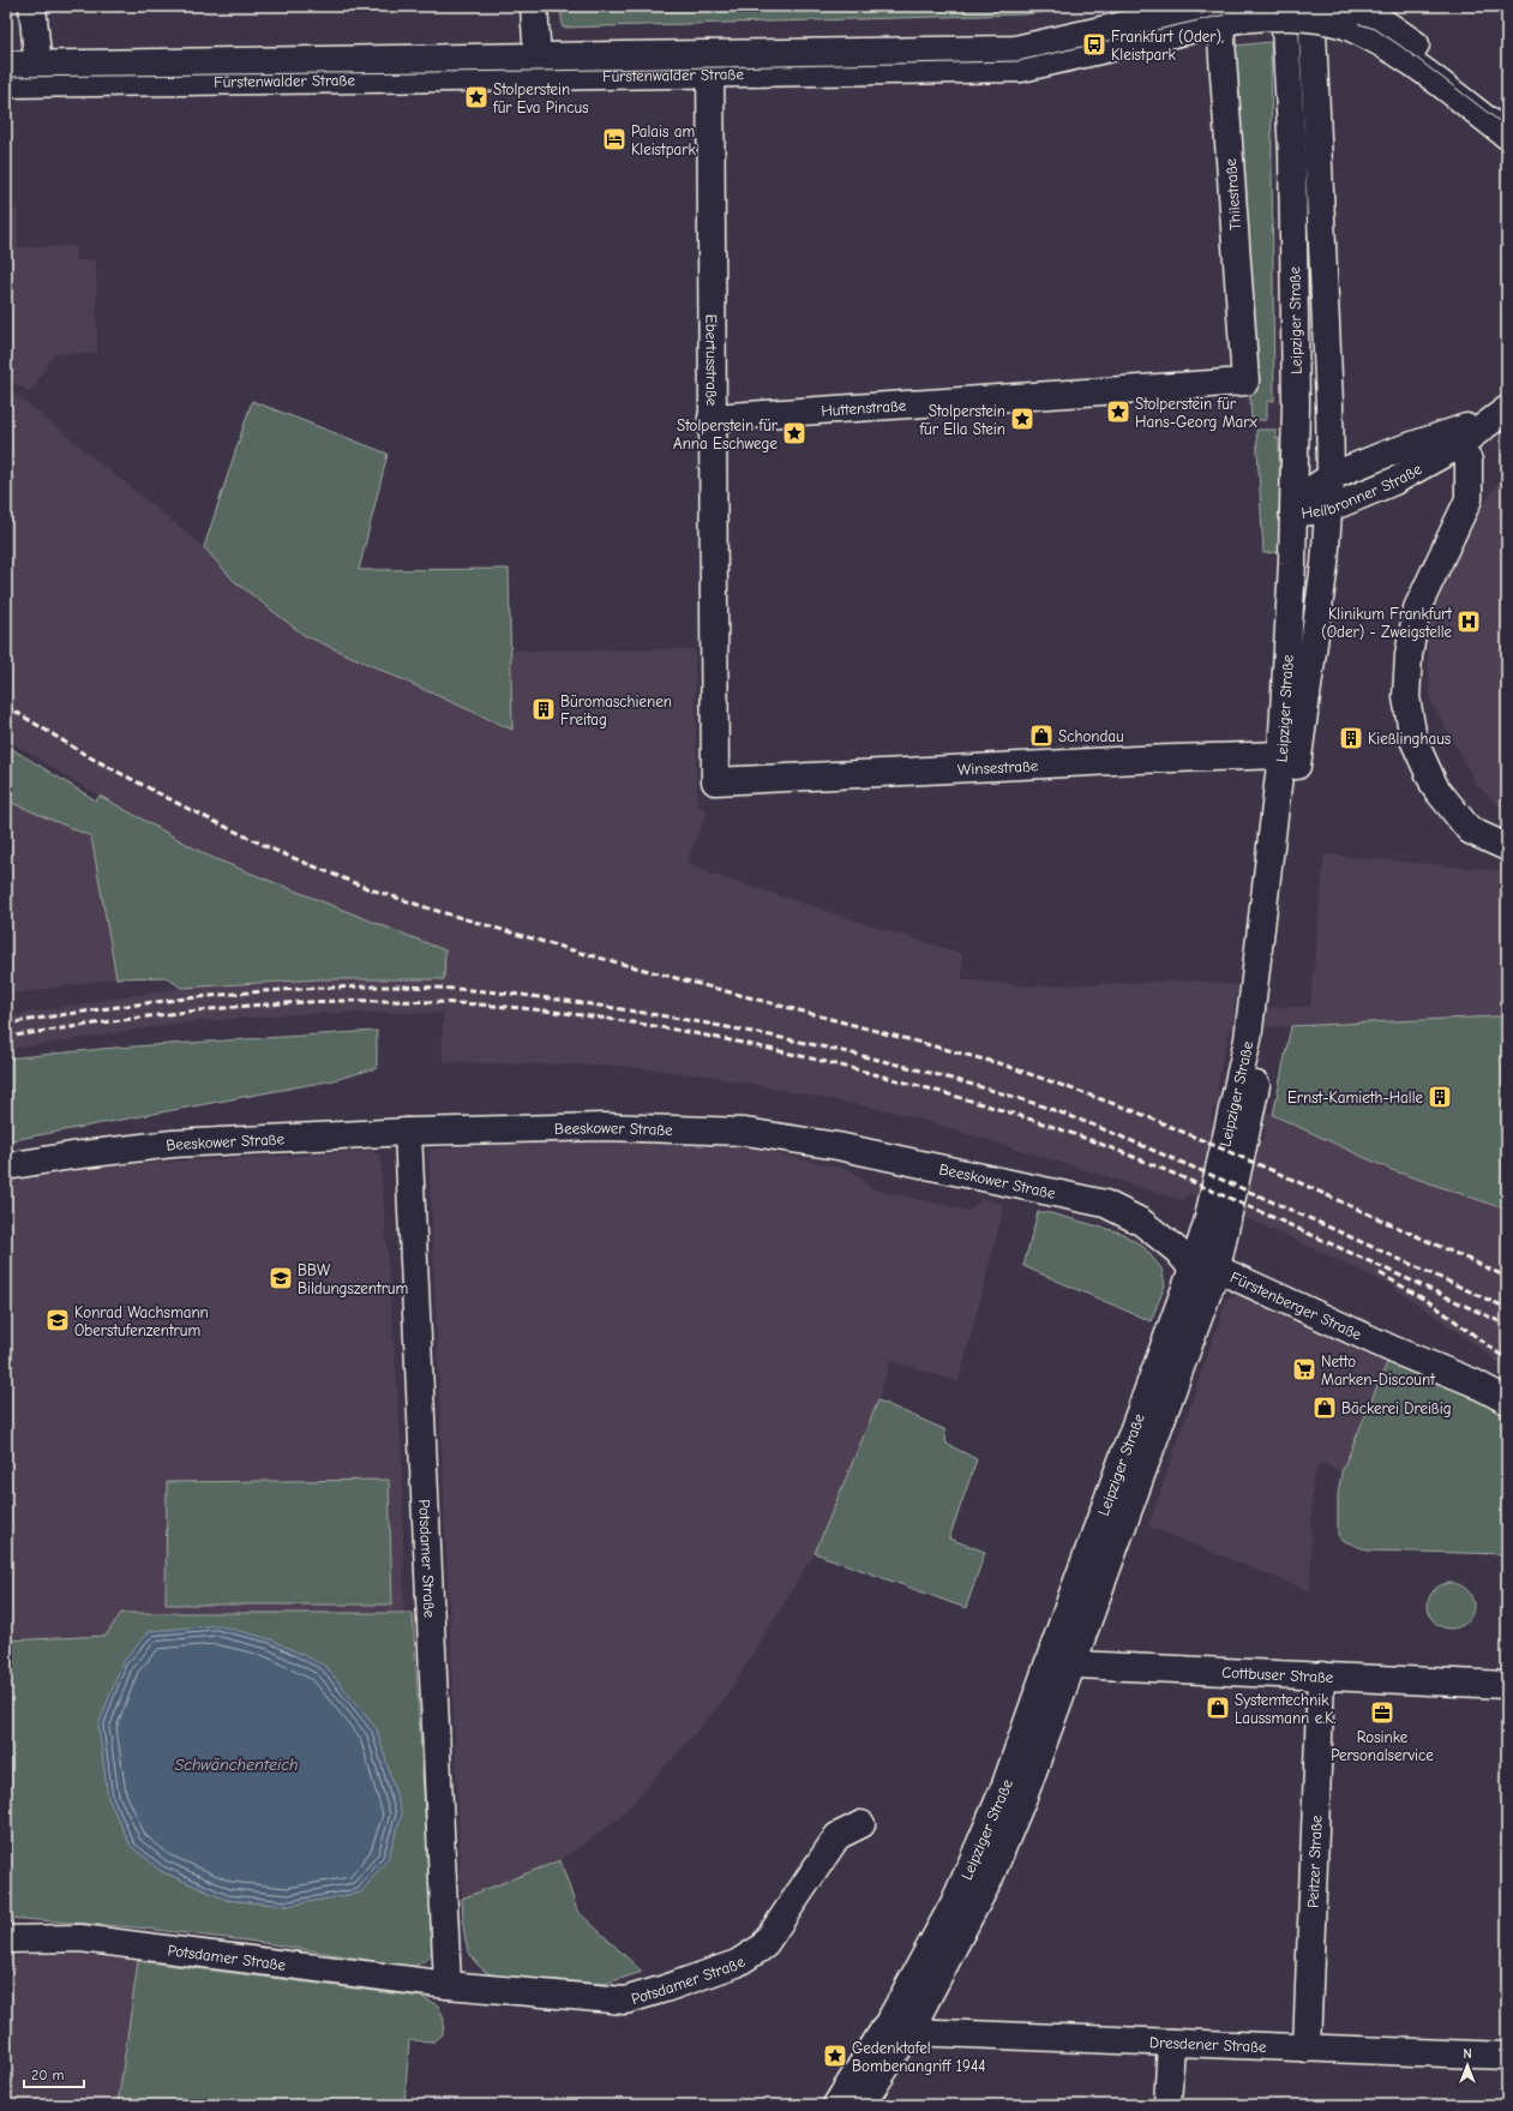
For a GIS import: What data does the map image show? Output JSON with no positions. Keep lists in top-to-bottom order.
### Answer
{
  "streets": {
    "street": [
      "Fürstenwalder Straße",
      "Thilestraße",
      "Leipziger Straße",
      "Ebertusstraße",
      "Huttenstraße",
      "Heilbronner Straße",
      "Winsestraße",
      "Beeskower Straße",
      "Fürstenberger Straße",
      "Potsdamer Straße",
      "Cottbuser Straße",
      "Peitzer Straße",
      "Dresdener Straße"
    ]
  },
  "crossings": [
    ["Fürstenwalder Straße", "Thilestraße"],
    ["Fürstenwalder Straße", "Ebertusstraße"],
    ["Thilestraße", "Huttenstraße"],
    ["Leipziger Straße", "Heilbronner Straße"],
    ["Leipziger Straße", "Winsestraße"],
    ["Leipziger Straße", "Beeskower Straße"],
    ["Leipziger Straße", "Fürstenberger Straße"],
    ["Leipziger Straße", "Cottbuser Straße"],
    ["Leipziger Straße", "Dresdener Straße"],
    ["Ebertusstraße", "Huttenstraße"],
    ["Ebertusstraße", "Winsestraße"],
    ["Beeskower Straße", "Fürstenberger Straße"],
    ["Beeskower Straße", "Potsdamer Straße"],
    ["Cottbuser Straße", "Peitzer Straße"],
    ["Peitzer Straße", "Dresdener Straße"]
  ],
  "water": ["Schwänchenteich"],
  "places": {
    "bus stop": ["Frankfurt (Oder), Kleistpark"],
    "place": [
      "Stolperstein für Eva Pincus",
      "Stolperstein für Hans-Georg Marx",
      "Stolperstein für Ella Stein",
      "Stolperstein für Anna Eschwege",
      "Gedenktafel Bombenangriff 1944"
    ],
    "hotel": ["Palais am Kleistpark"],
    "hospital": ["Klinikum Frankfurt (Oder) - Zweigstelle"],
    "building": ["Büromaschienen Freitag", "Kießlinghaus", "Ernst-Kamieth-Halle"],
    "shop": ["Schondau", "Bäckerei Dreißig", "Systemtechnik Laussmann e.K."],
    "school or university": ["BBW Bildungszentrum", "Konrad Wachsmann Oberstufenzentrum"],
    "supermarket": ["Netto Marken-Discount"],
    "office": ["Rosinke Personalservice"]
  },
  "scale_bar": "20 m",
  "north": "top"
}
